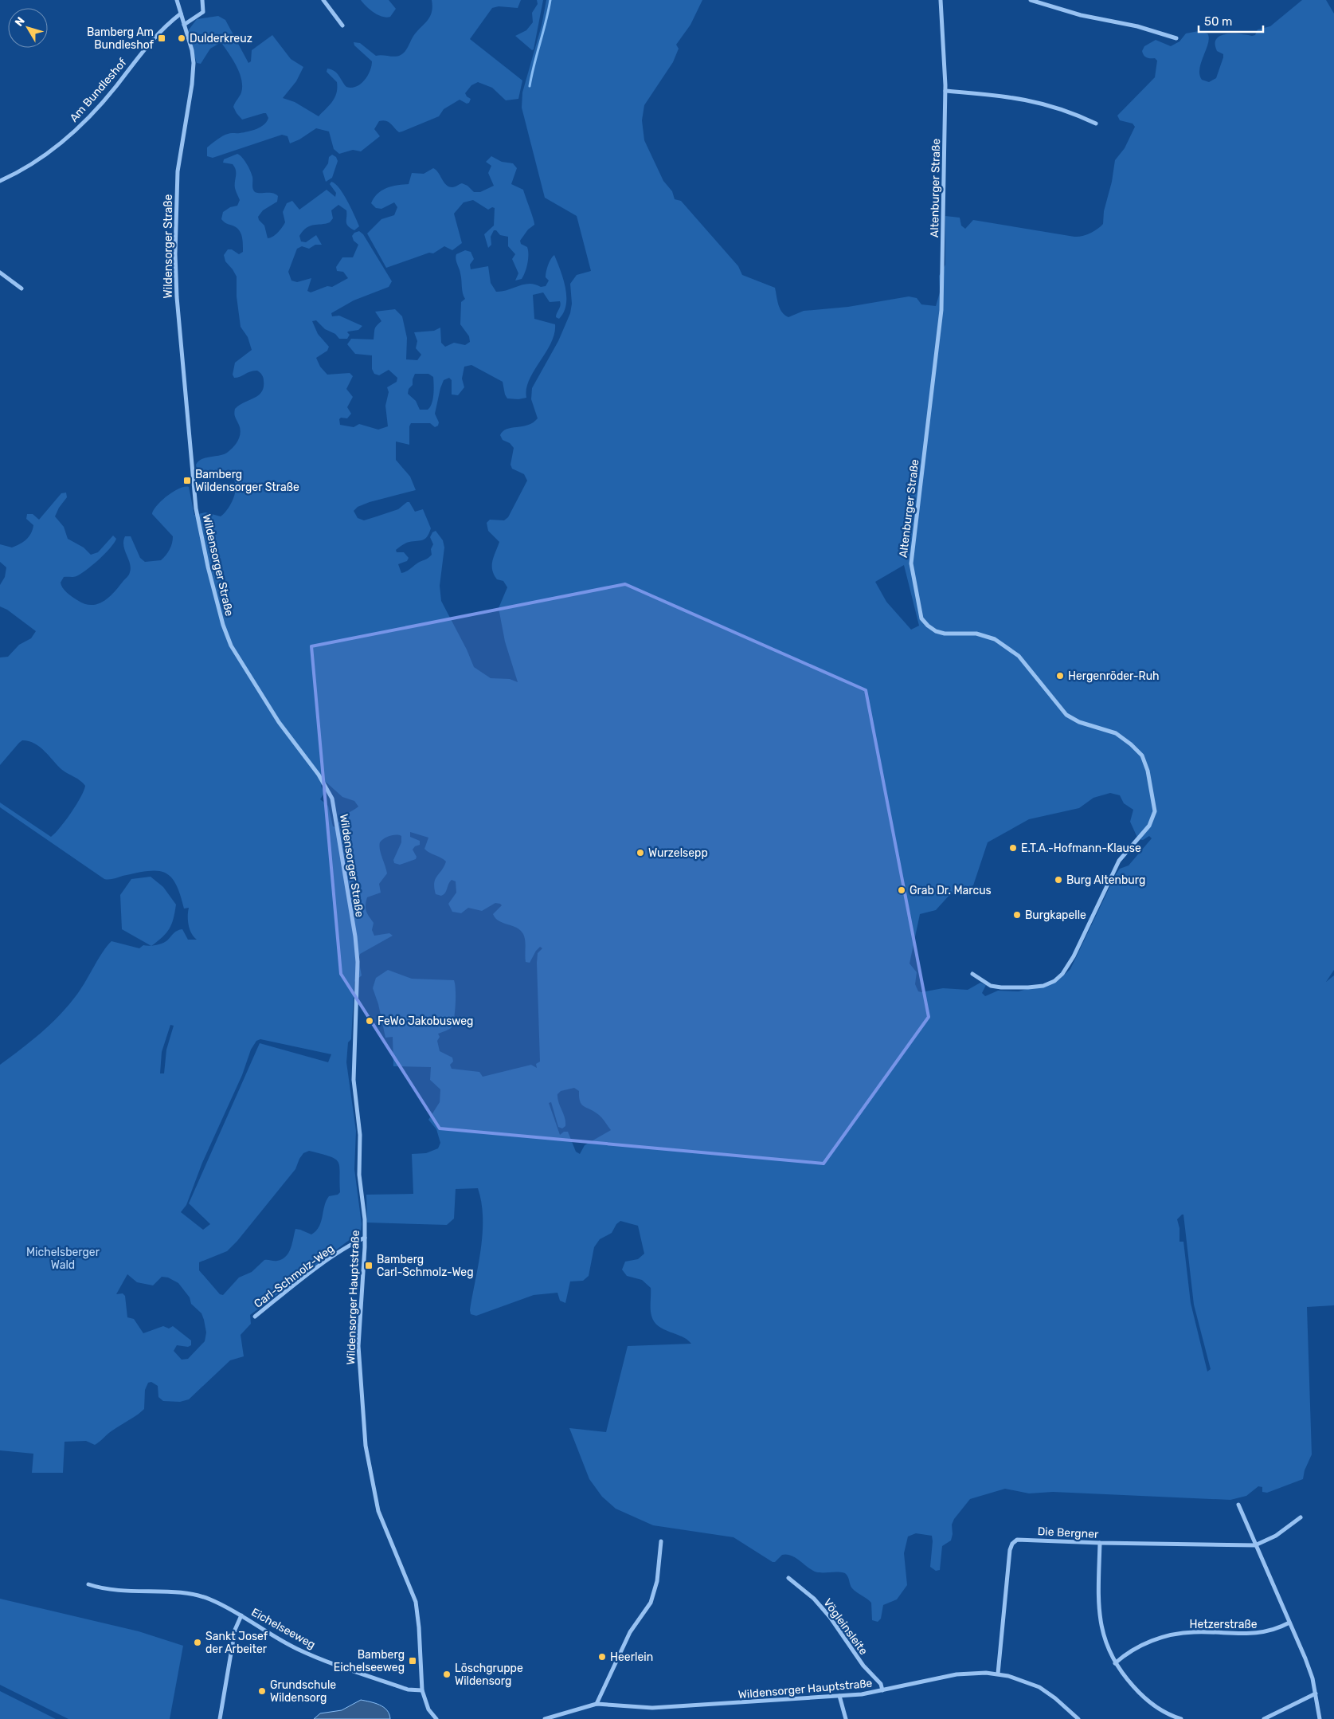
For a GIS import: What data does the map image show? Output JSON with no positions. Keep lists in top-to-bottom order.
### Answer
{
  "streets": {
    "street": [
      "Am Bundleshof",
      "Altenburger Straße",
      "Wildensorger Straße",
      "Carl-Schmolz-Weg",
      "Wildensorger Hauptstraße",
      "Die Bergner",
      "Hetzerstraße",
      "Vögleinsleite",
      "Eichelseeweg"
    ]
  },
  "crossings": [
    ["Am Bundleshof", "Wildensorger Straße"],
    ["Wildensorger Straße", "Wildensorger Hauptstraße"],
    ["Carl-Schmolz-Weg", "Wildensorger Hauptstraße"],
    ["Wildensorger Hauptstraße", "Die Bergner"],
    ["Wildensorger Hauptstraße", "Vögleinsleite"],
    ["Wildensorger Hauptstraße", "Eichelseeweg"]
  ],
  "parks": ["Michelsberger Wald"],
  "places": {
    "transit": [
      "Bamberg Am Bundleshof",
      "Bamberg Wildensorger Straße",
      "Bamberg Carl-Schmolz-Weg",
      "Bamberg Eichelseeweg"
    ],
    "other": [
      "Dulderkreuz",
      "Hergenröder-Ruh",
      "E.T.A.-Hofmann-Klause",
      "Wurzelsepp",
      "Burg Altenburg",
      "Grab Dr. Marcus",
      "Burgkapelle",
      "FeWo Jakobusweg",
      "Sankt Josef der Arbeiter",
      "Heerlein",
      "Löschgruppe Wildensorg",
      "Grundschule Wildensorg"
    ]
  },
  "scale_bar": "50 m",
  "north": "top left"
}
